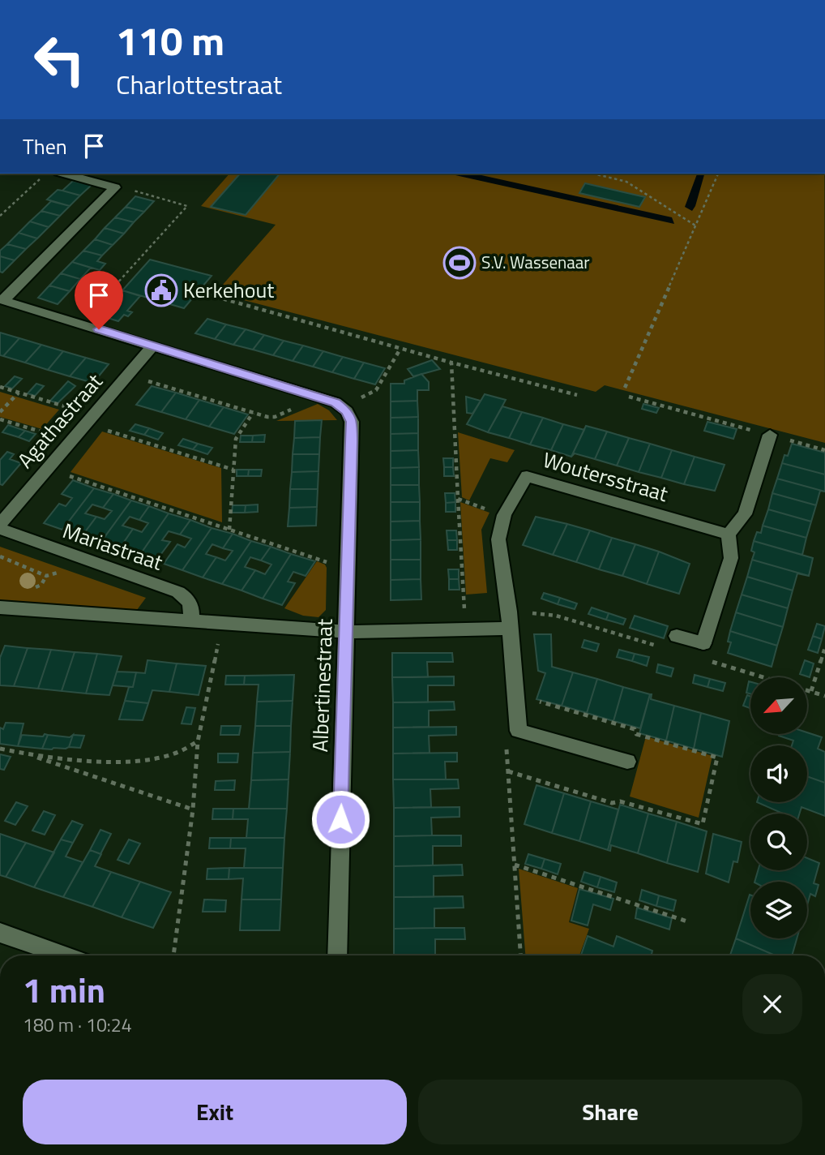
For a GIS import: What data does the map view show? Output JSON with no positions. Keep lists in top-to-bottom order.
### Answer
{
  "streets": {
    "street": [
      "Agathastraat",
      "Woutersstraat",
      "Mariastraat",
      "Albertinestraat"
    ]
  },
  "places": {
    "sports": ["S.V. Wassenaar"],
    "public building": ["Kerkehout"]
  },
  "north": "bottom left",
  "page": {
    "turn": ["110 m", "Charlottestraat"],
    "then": "Then",
    "heading": ["1 min", "180 m · 10:24"],
    "buttons": ["Exit", "Share"]
  }
}
